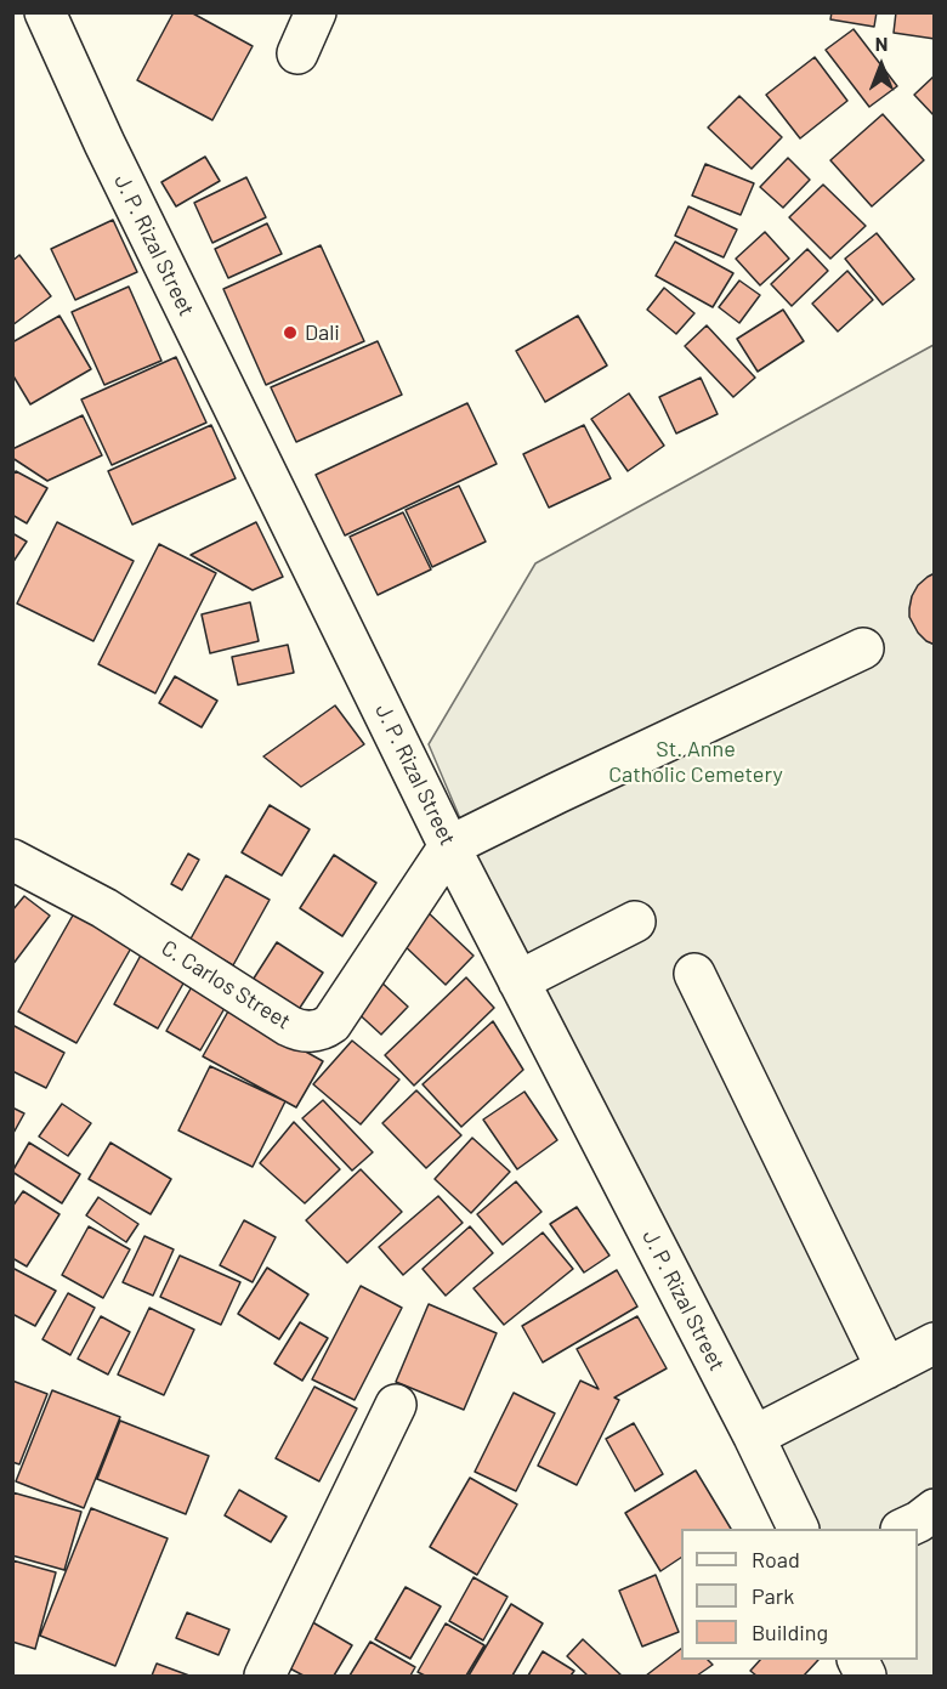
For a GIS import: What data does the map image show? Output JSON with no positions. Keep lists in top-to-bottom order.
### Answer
{
  "streets": {
    "street": ["J. P. Rizal Street", "C. Carlos Street"]
  },
  "crossings": [
    ["J. P. Rizal Street", "C. Carlos Street"]
  ],
  "parks": ["St. Anne Catholic Cemetery"],
  "places": ["Dali"],
  "legend": ["Road", "Park", "Building"],
  "north": "top"
}
